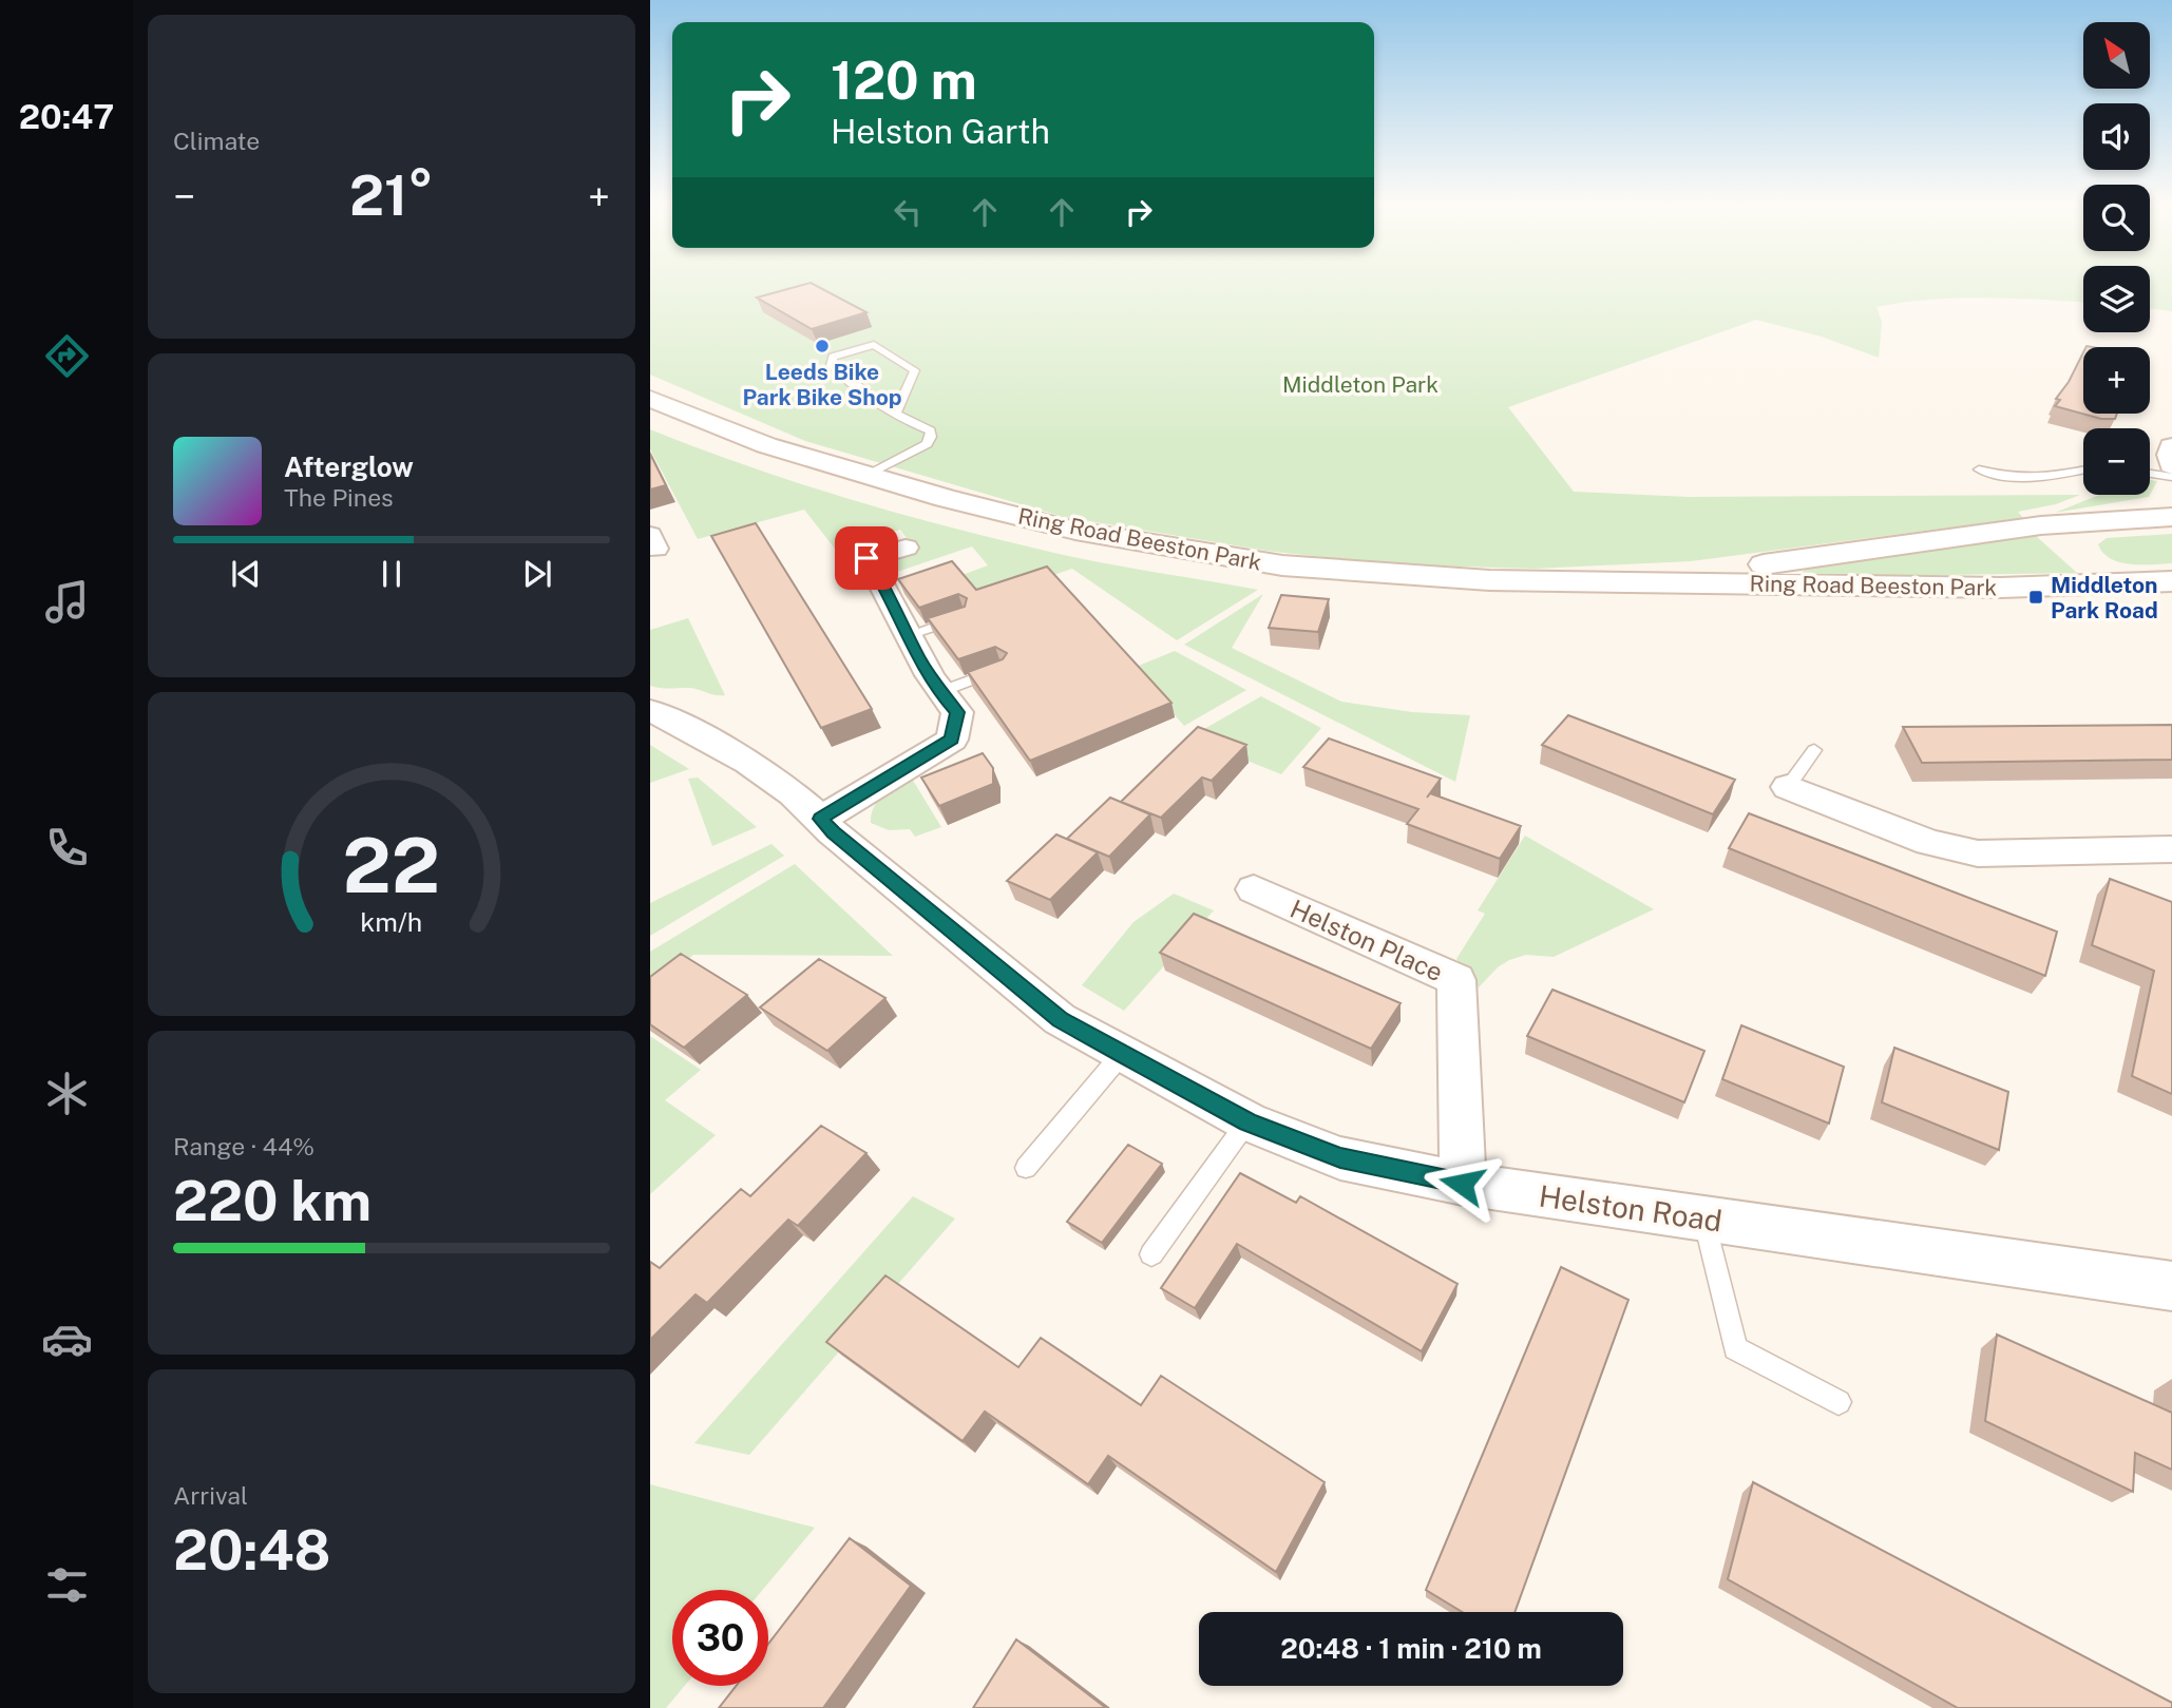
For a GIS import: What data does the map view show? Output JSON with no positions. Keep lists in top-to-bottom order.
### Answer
{
  "streets": {
    "street": ["Ring Road Beeston Park", "Helston Place", "Helston Road"]
  },
  "crossings": [
    ["Helston Place", "Helston Road"]
  ],
  "parks": ["Middleton Park"],
  "places": {
    "other": ["Leeds Bike Park Bike Shop"],
    "transit": ["Middleton Park Road"]
  },
  "north": "top left",
  "page": {
    "tabs": "20:47",
    "tile": [
      "Climate",
      ["Range · 44%", "220 km"],
      ["Arrival", "20:48"]
    ],
    "map_buttons": ["+", "−"],
    "turn": ["120 m", "Helston Garth"],
    "heat": ["−", "21°", "+"],
    "song": ["Afterglow", "The Pines"],
    "limit": "30",
    "trip": "20:48 · 1 min · 210 m",
    "gauge": ["22", "km/h"]
  }
}
